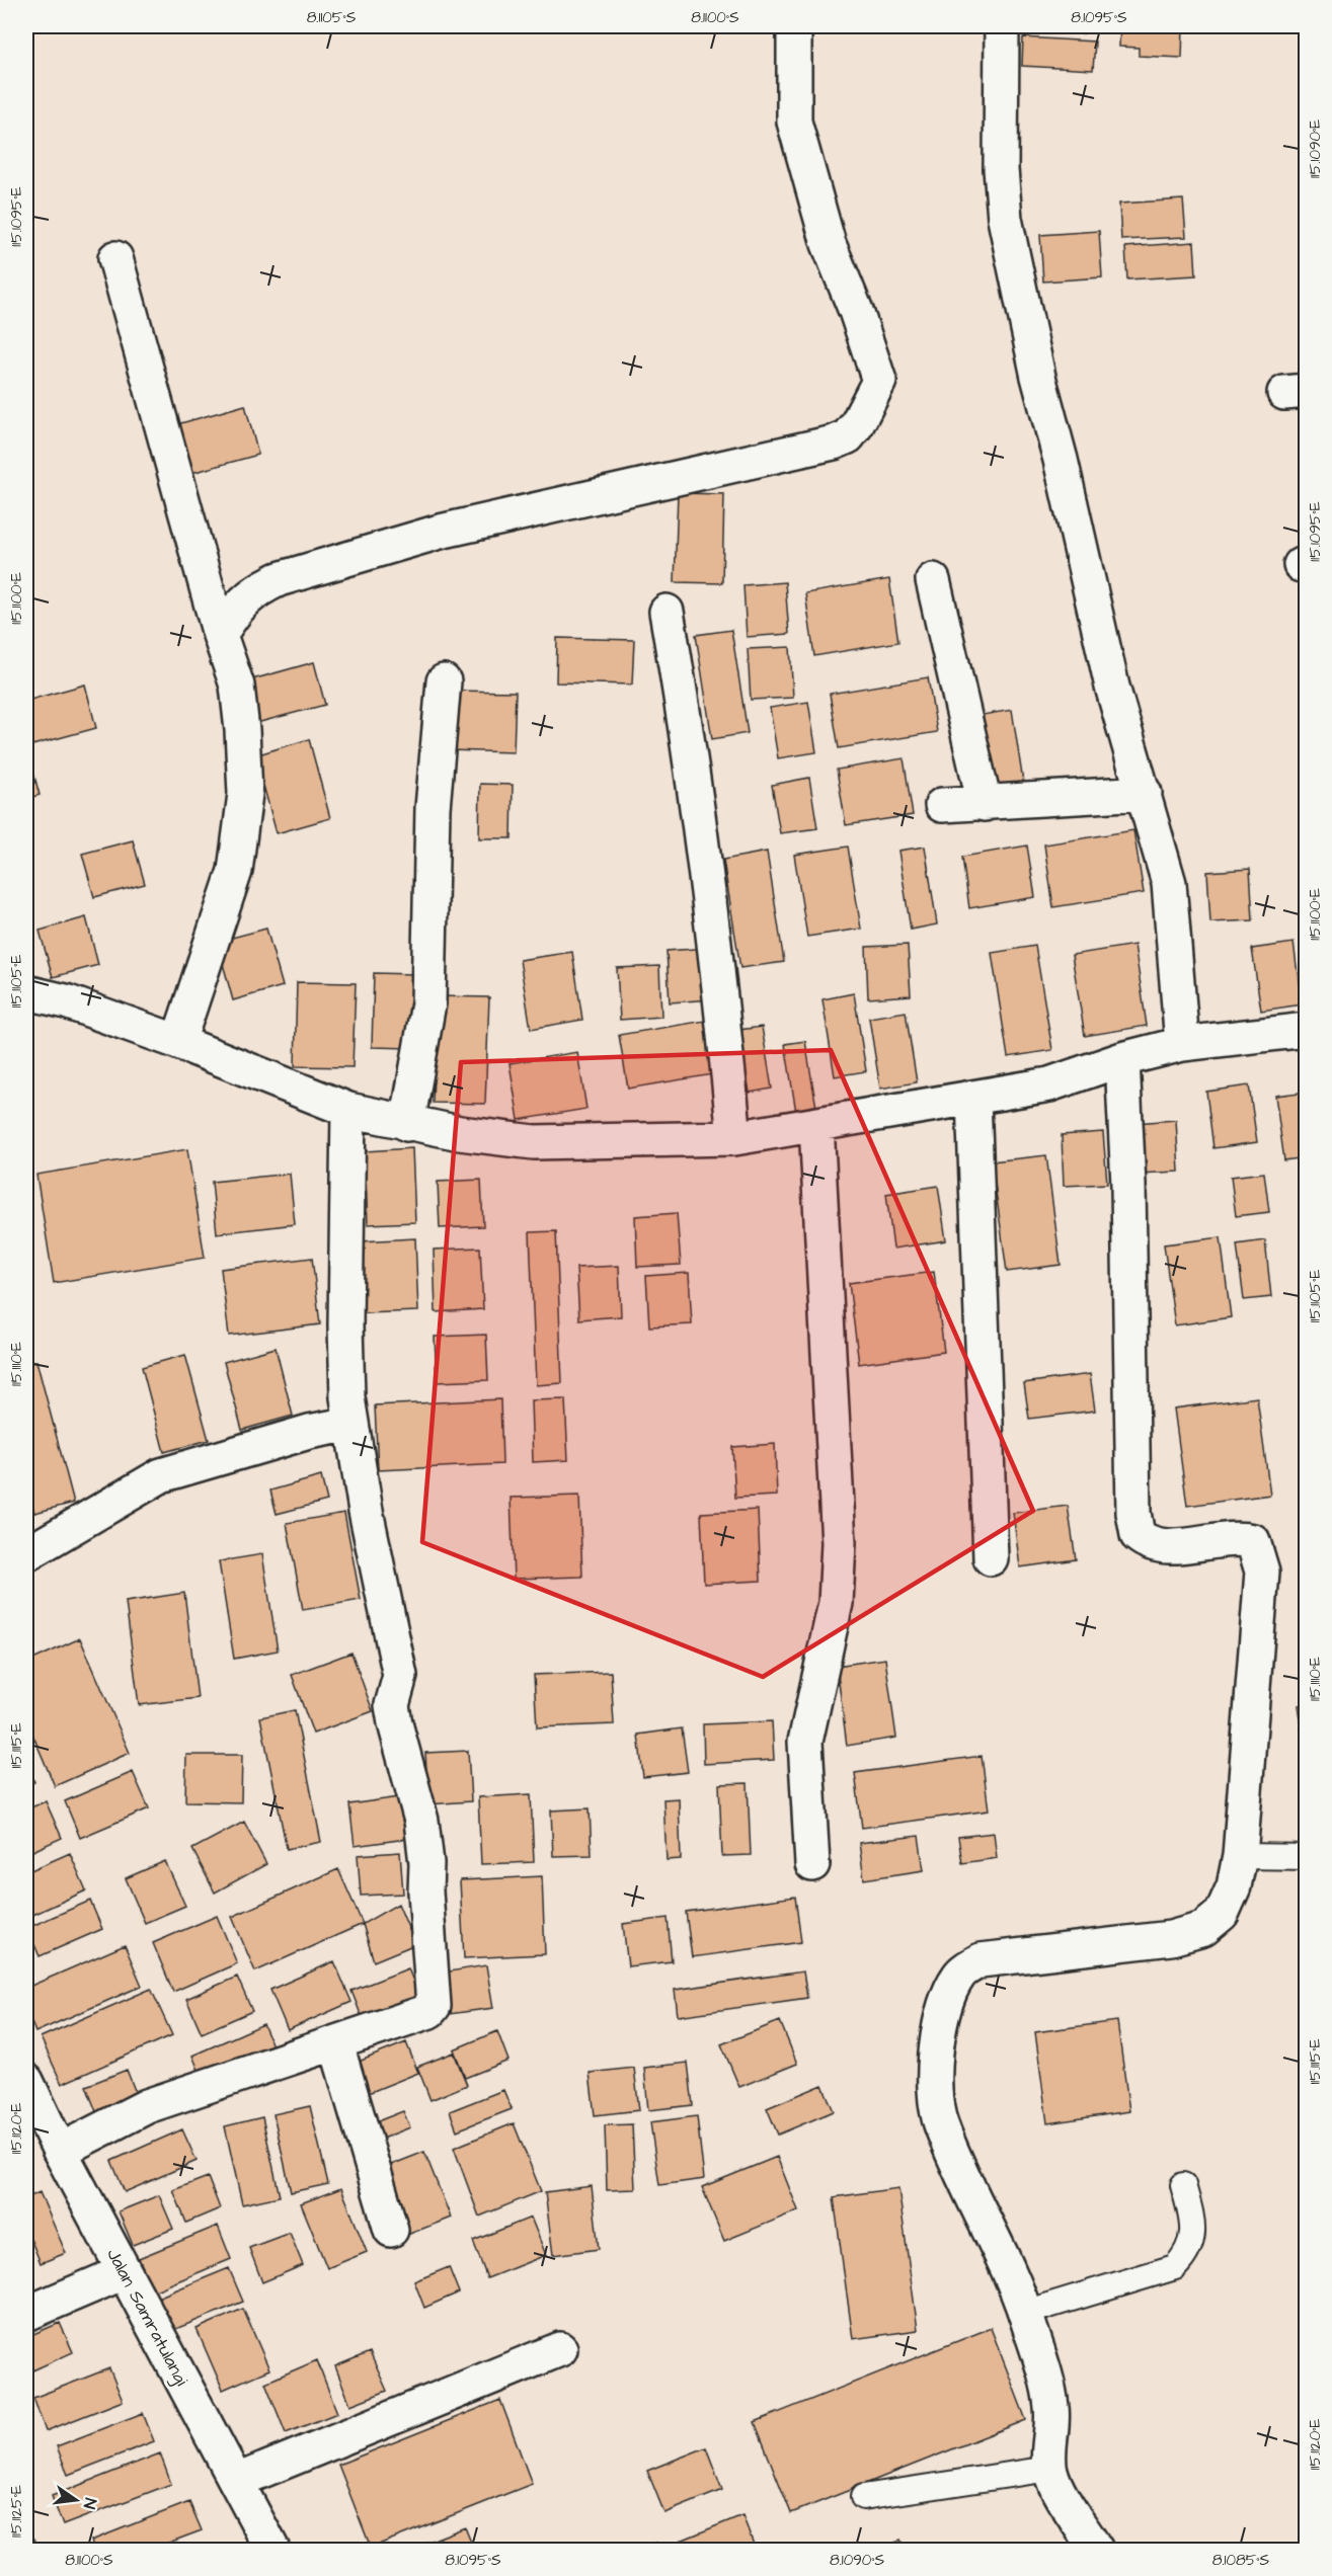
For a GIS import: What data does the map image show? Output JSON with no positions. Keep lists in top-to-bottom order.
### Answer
{
  "streets": {
    "street": ["Jalan Samratulangi"]
  },
  "north": "right",
  "coordinates": [
    "8.1105°S",
    "8.1100°S",
    "8.1095°S",
    "115.1090°E",
    "115.1095°E",
    "115.1100°E",
    "115.1105°E",
    "115.1110°E",
    "115.1115°E",
    "115.1120°E",
    "115.1125°E",
    "8.1090°S",
    "8.1085°S"
  ]
}
